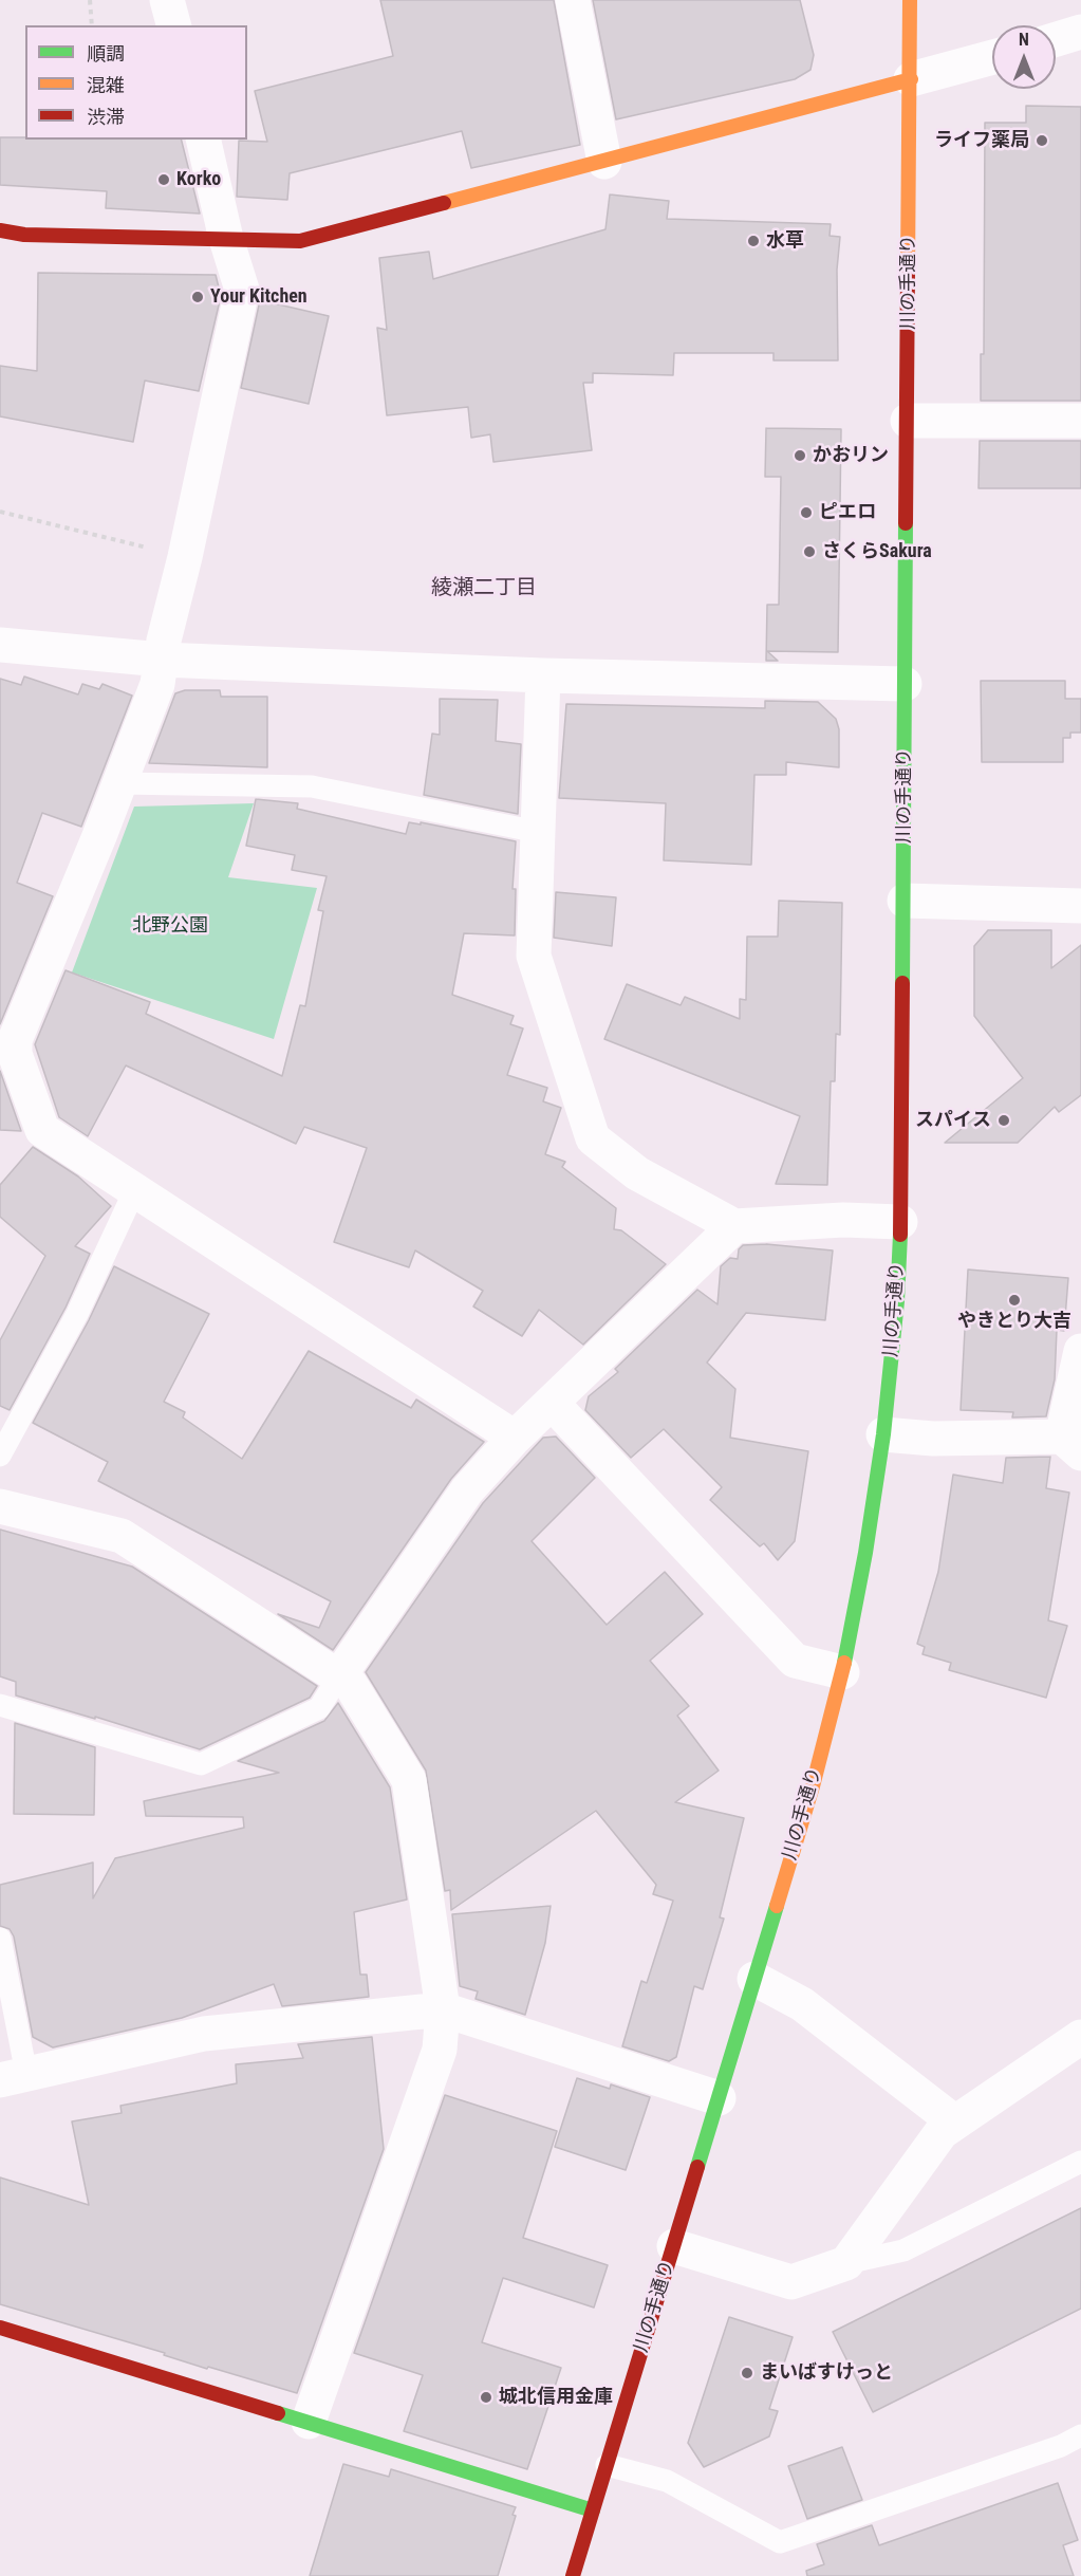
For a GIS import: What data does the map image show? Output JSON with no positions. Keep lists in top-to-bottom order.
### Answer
{
  "streets": {
    "main road": ["川の手通り"]
  },
  "districts": ["綾瀬二丁目"],
  "parks": ["北野公園"],
  "places": [
    "ライフ薬局",
    "Korko",
    "水草",
    "Your Kitchen",
    "かおリン",
    "ピエロ",
    "さくらSakura",
    "スパイス",
    "やきとり大吉",
    "まいばすけっと",
    "城北信用金庫"
  ],
  "legend": ["順調", "混雑", "渋滞"],
  "north": "top"
}
